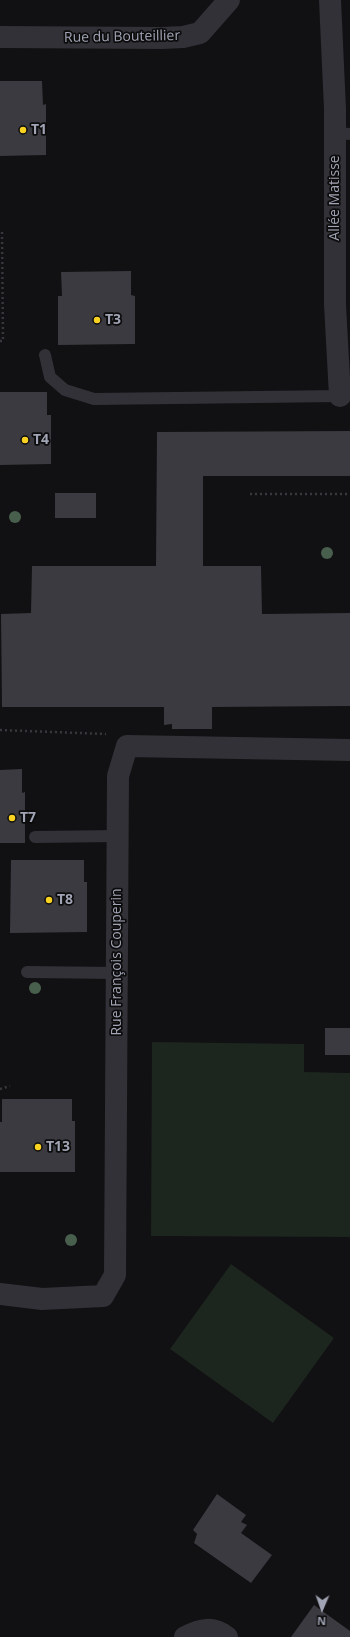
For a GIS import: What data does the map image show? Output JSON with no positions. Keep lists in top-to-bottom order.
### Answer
{
  "streets": {
    "street": ["Rue du Bouteillier", "Allée Matisse", "Rue François Couperin"]
  },
  "places": [
    "T1",
    "T3",
    "T4",
    "T7",
    "T8",
    "T13"
  ],
  "north": "bottom"
}
